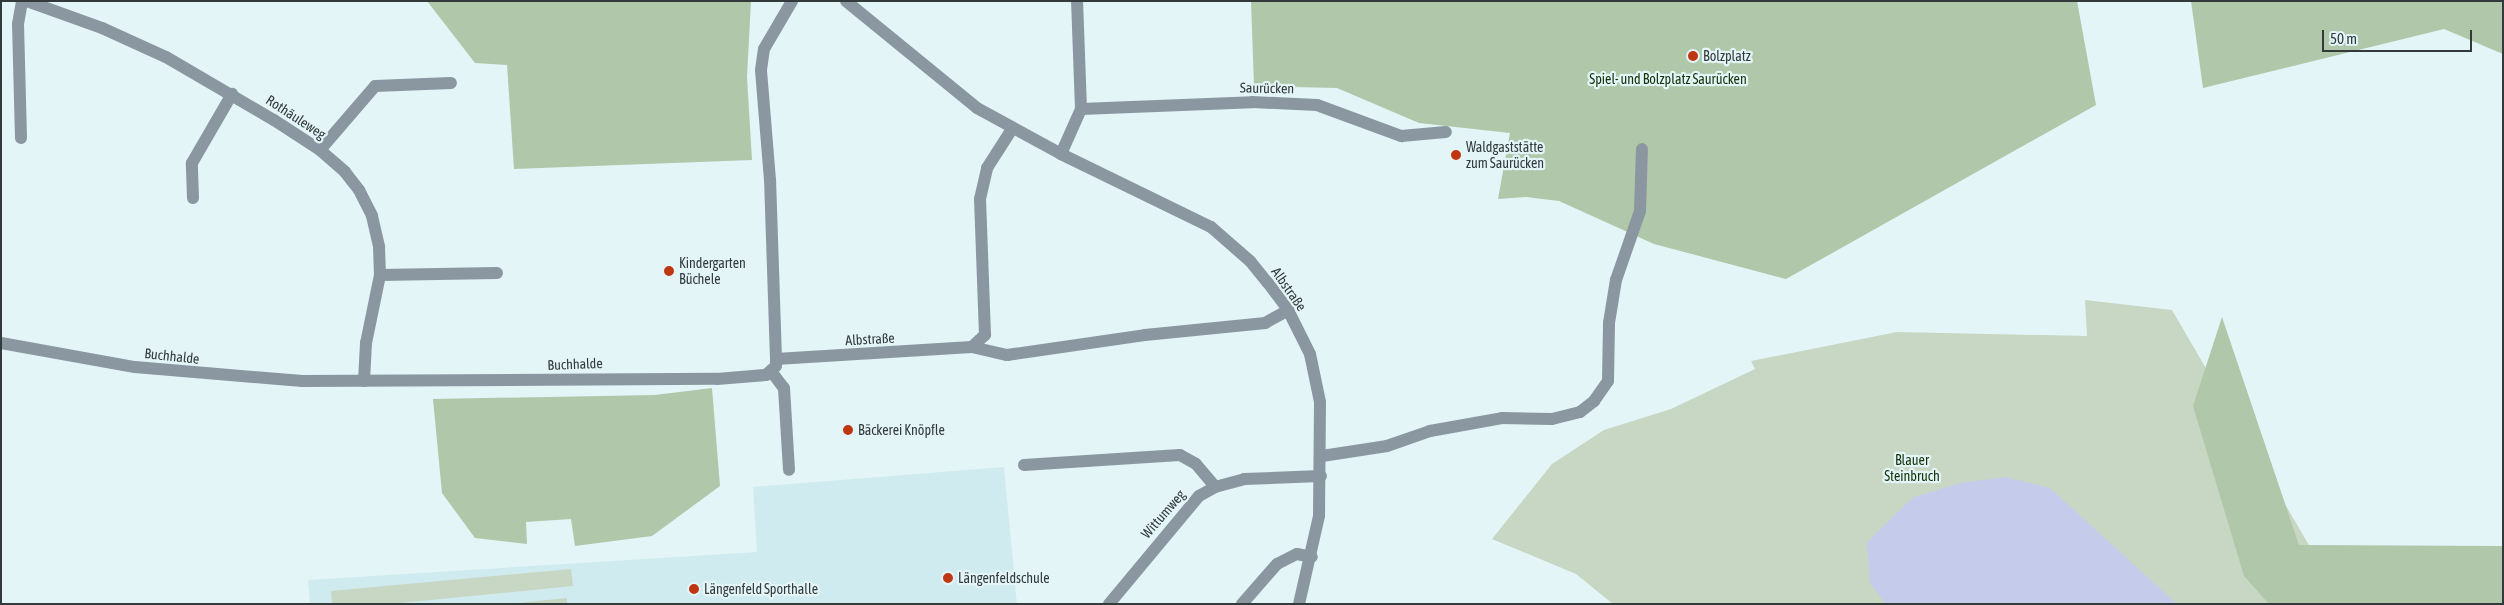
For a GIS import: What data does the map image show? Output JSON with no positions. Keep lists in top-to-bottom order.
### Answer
{
  "streets": {
    "street": [
      "Saurücken",
      "Rothäuleweg",
      "Albstraße",
      "Buchhalde",
      "Wittumweg"
    ]
  },
  "crossings": [
    ["Rothäuleweg", "Buchhalde"],
    ["Albstraße", "Buchhalde"],
    ["Albstraße", "Wittumweg"]
  ],
  "parks": ["Spiel- und Bolzplatz Saurücken", "Blauer Steinbruch"],
  "places": [
    "Bolzplatz",
    "Waldgaststätte zum Saurücken",
    "Kindergarten Büchele",
    "Bäckerei Knöpfle",
    "Längenfeldschule",
    "Längenfeld Sporthalle"
  ],
  "scale_bar": "50 m"
}
